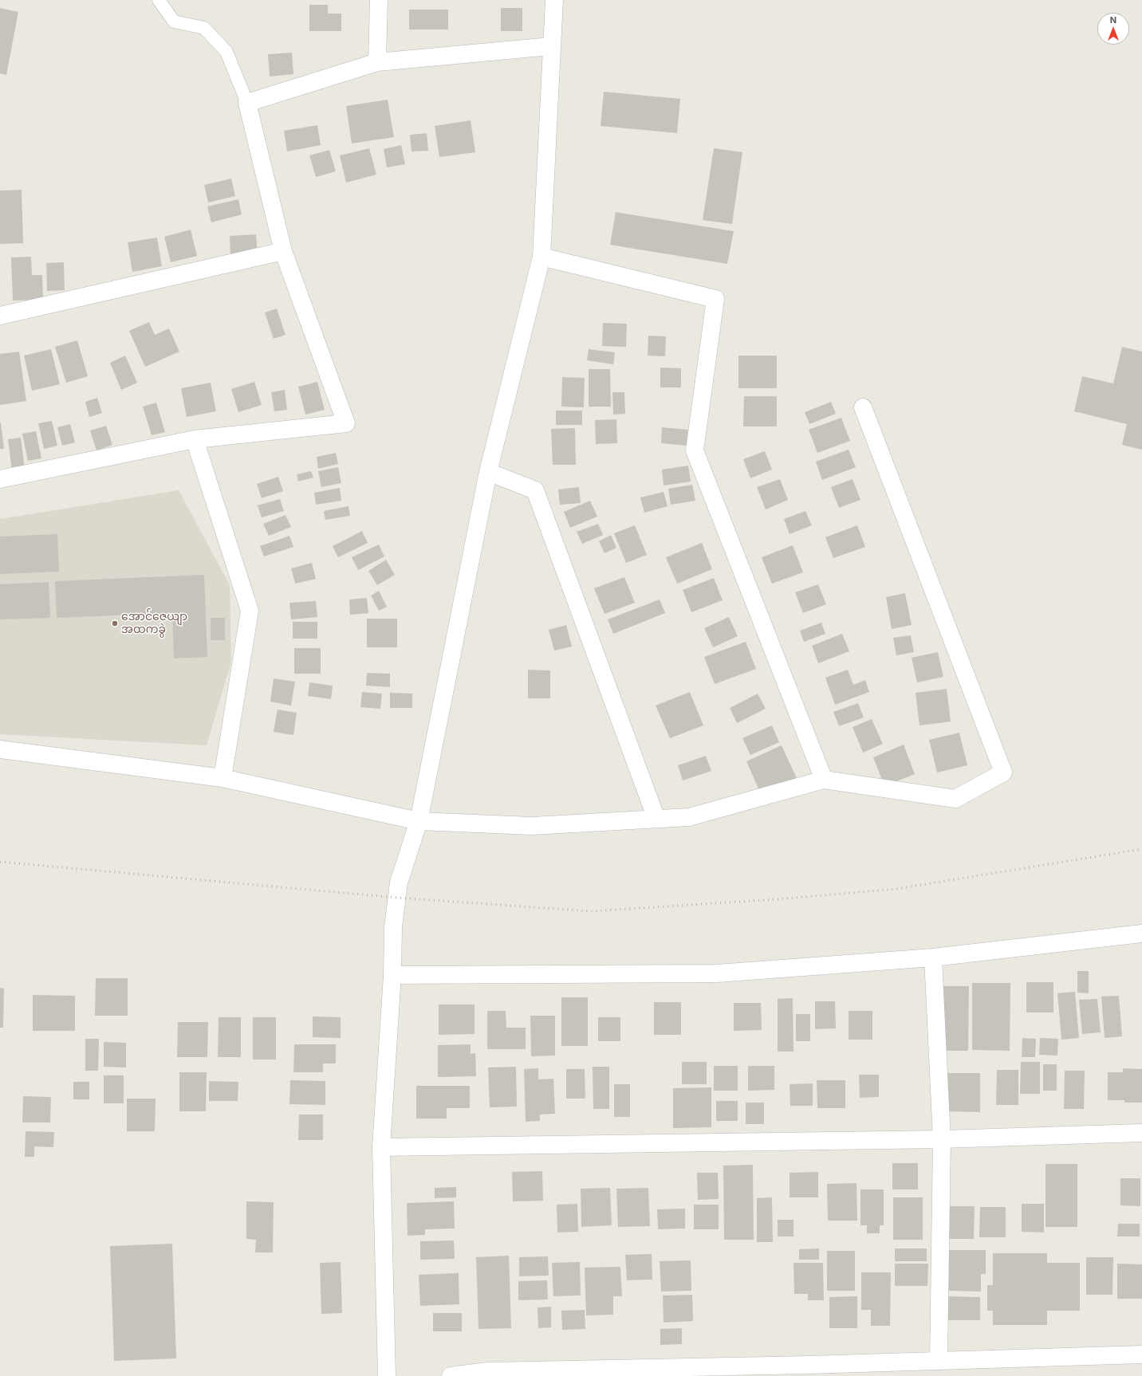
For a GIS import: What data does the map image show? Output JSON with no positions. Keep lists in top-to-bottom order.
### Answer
{
  "places": ["အောင်ဇေယျာ အထကခွဲ"],
  "north": "top"
}
